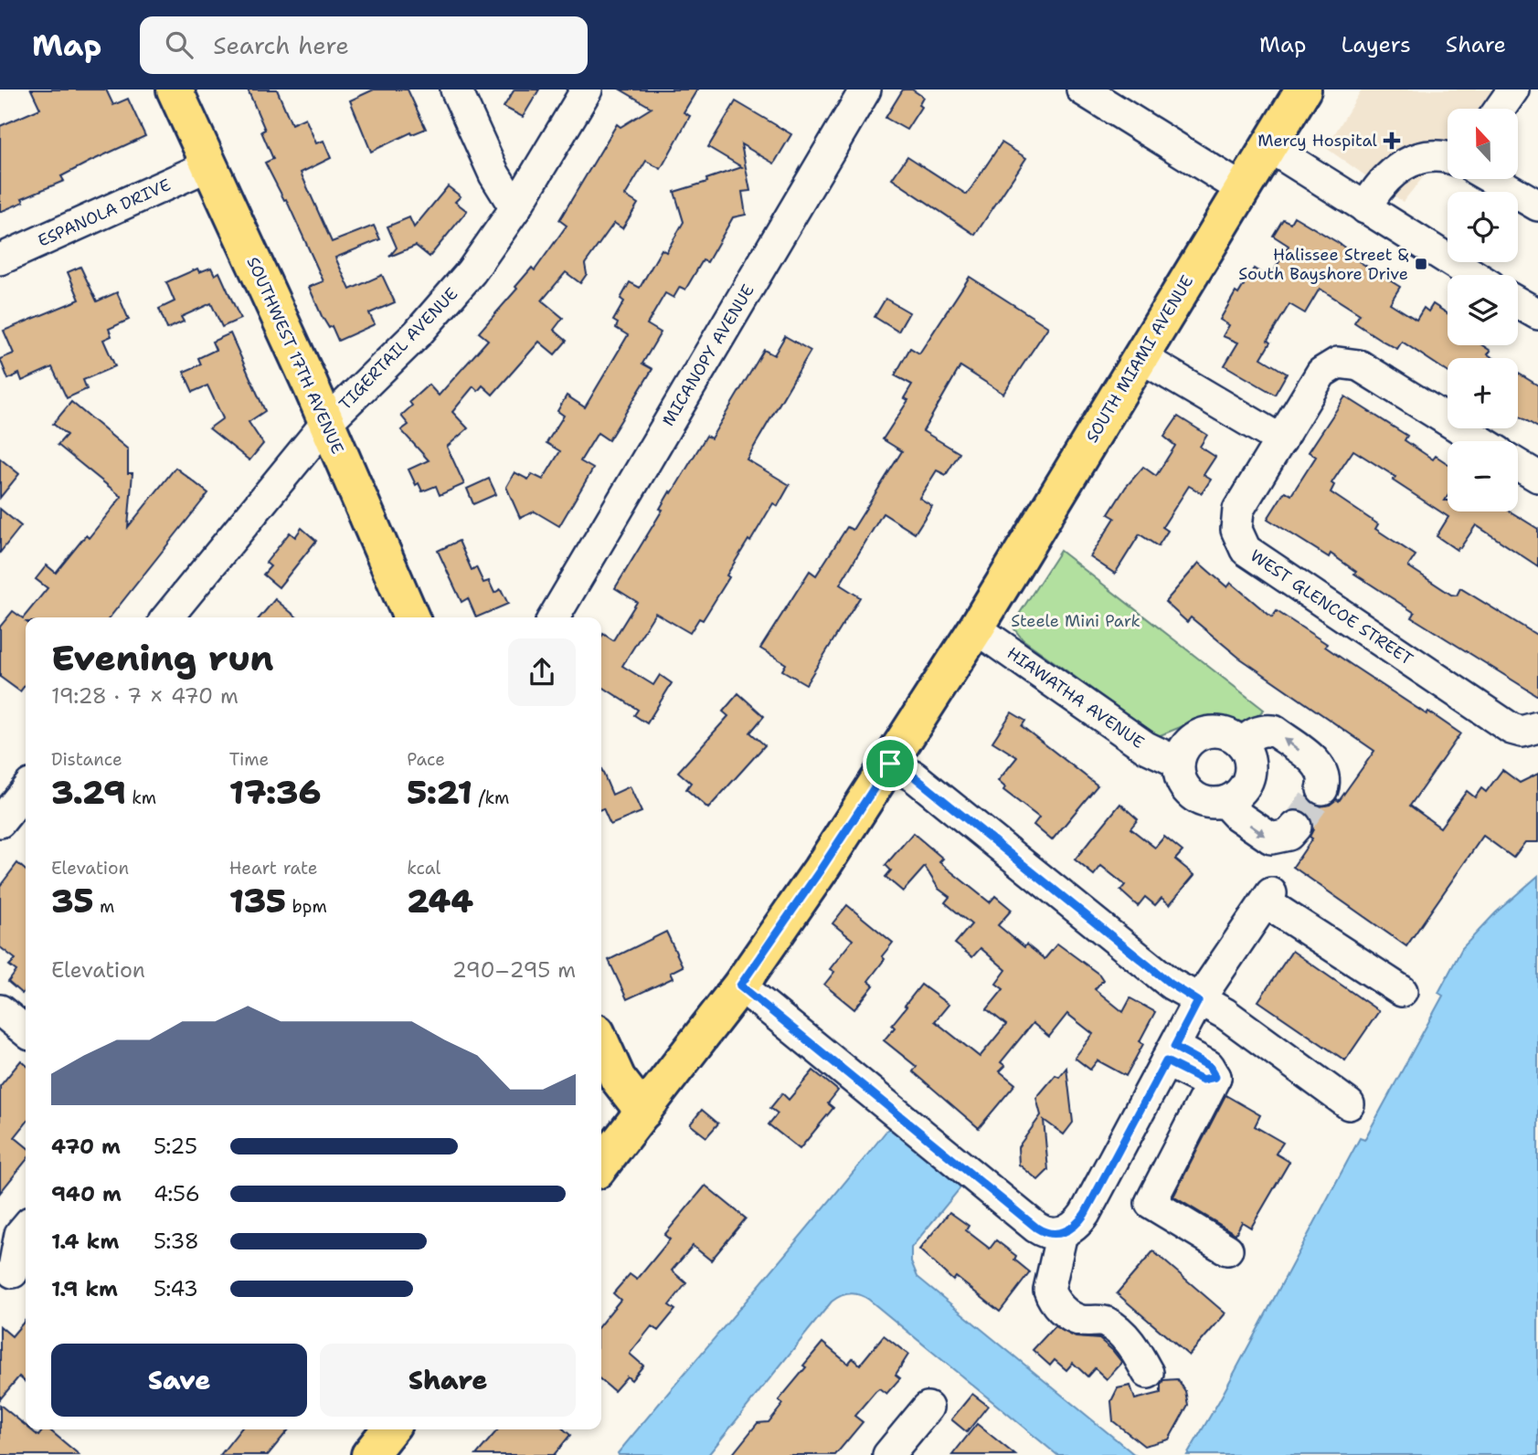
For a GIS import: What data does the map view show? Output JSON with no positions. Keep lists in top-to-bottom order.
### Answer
{
  "streets": {
    "main road": ["SOUTHWEST 17TH AVENUE", "SOUTH MIAMI AVENUE"],
    "street": [
      "ESPANOLA DRIVE",
      "TIGERTAIL AVENUE",
      "MICANOPY AVENUE",
      "WEST GLENCOE STREET",
      "HIAWATHA AVENUE"
    ]
  },
  "crossings": [
    ["ESPANOLA DRIVE", "SOUTHWEST 17TH AVENUE"],
    ["TIGERTAIL AVENUE", "SOUTHWEST 17TH AVENUE"],
    ["SOUTH MIAMI AVENUE", "HIAWATHA AVENUE"]
  ],
  "parks": ["Steele Mini Park"],
  "places": {
    "health": ["Mercy Hospital"],
    "transit": ["Halissee Street & South Bayshore Drive"]
  },
  "north": "top",
  "page": {
    "header": "Map",
    "search": "Search here",
    "nav": ["Map", "Layers", "Share"],
    "map_buttons": ["+", "−"],
    "heading": ["Evening run", "19:28 · 7 × 470 m"],
    "stats": [
      ["Distance", "3.29 km"],
      ["Time", "17:36"],
      ["Pace", "5:21 /km"],
      ["Elevation", "35 m"],
      ["Heart rate", "135 bpm"],
      ["kcal", "244"]
    ],
    "chart": ["Elevation", "290–295 m"],
    "list": [
      {
        "name": "470 m",
        "note": "5:25"
      },
      {
        "name": "940 m",
        "note": "4:56"
      },
      {
        "name": "1.4 km",
        "note": "5:38"
      },
      {
        "name": "1.9 km",
        "note": "5:43"
      }
    ],
    "buttons": ["Save", "Share"]
  }
}
